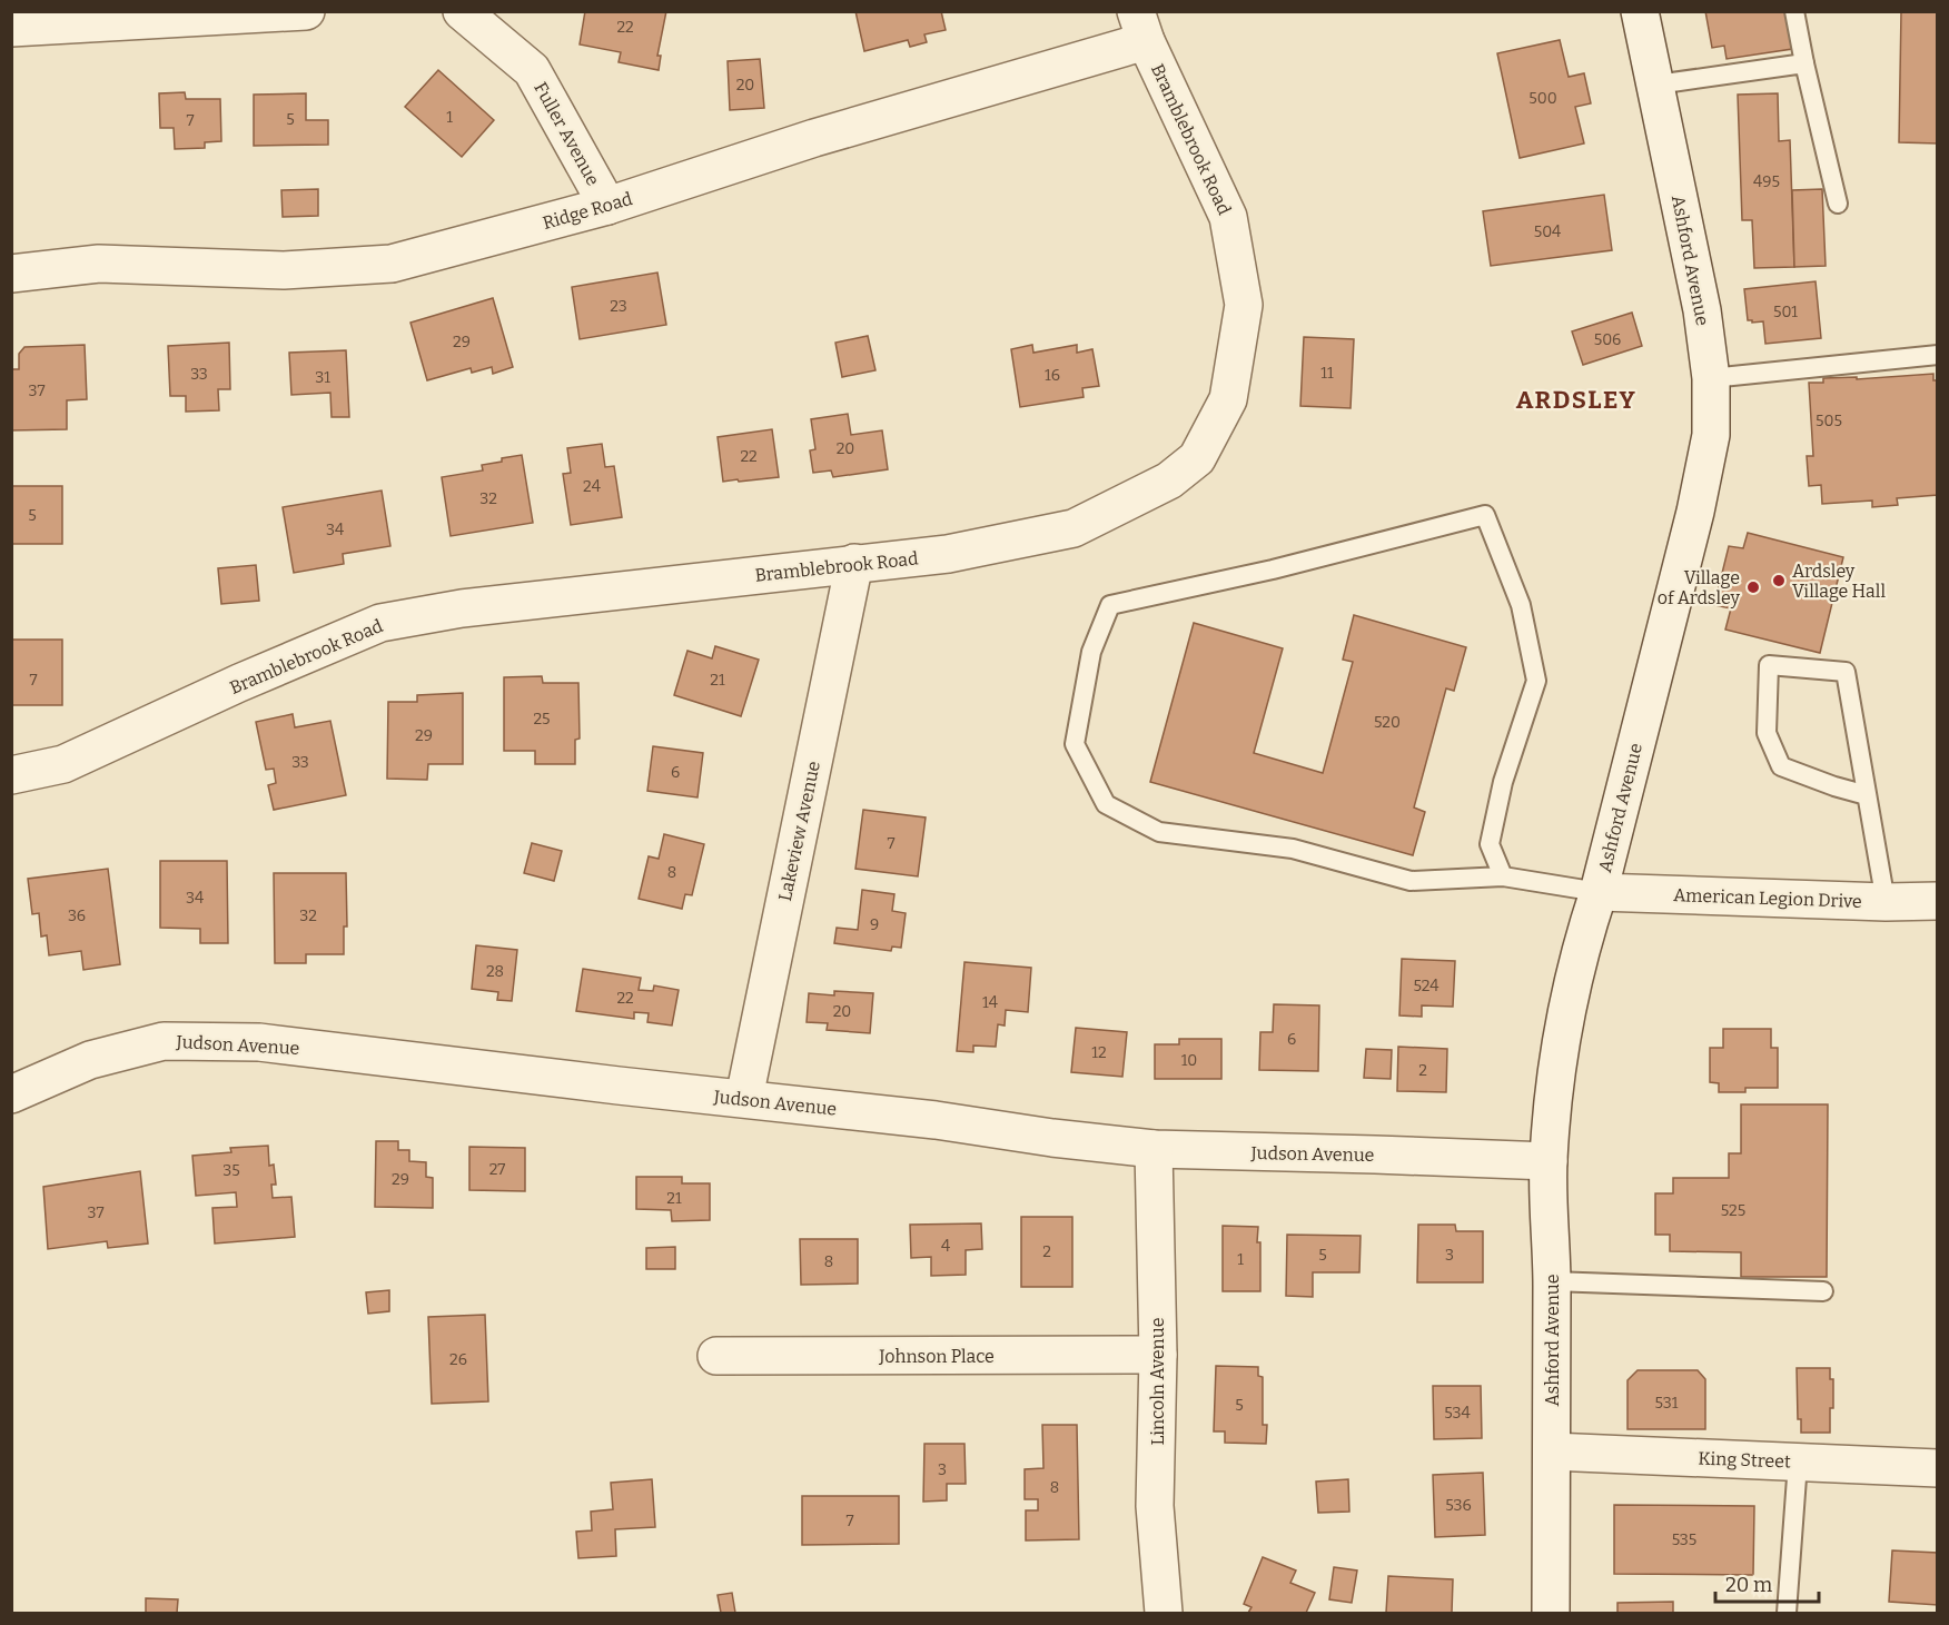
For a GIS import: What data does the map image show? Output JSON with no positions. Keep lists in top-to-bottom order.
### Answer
{
  "streets": {
    "street": [
      "Fuller Avenue",
      "Bramblebrook Road",
      "Ridge Road",
      "Ashford Avenue",
      "Lakeview Avenue",
      "American Legion Drive",
      "Judson Avenue",
      "Johnson Place",
      "Lincoln Avenue",
      "King Street"
    ]
  },
  "crossings": [
    ["Fuller Avenue", "Ridge Road"],
    ["Bramblebrook Road", "Ridge Road"],
    ["Bramblebrook Road", "Lakeview Avenue"],
    ["Ashford Avenue", "American Legion Drive"],
    ["Ashford Avenue", "Judson Avenue"],
    ["Ashford Avenue", "King Street"],
    ["Lakeview Avenue", "Judson Avenue"],
    ["Judson Avenue", "Lincoln Avenue"],
    ["Johnson Place", "Lincoln Avenue"]
  ],
  "districts": ["ARDSLEY"],
  "places": ["Ardsley Village Hall", "Village of Ardsley"],
  "house_numbers": [
    "22",
    "20",
    "500",
    "1",
    "5",
    "7",
    "495",
    "504",
    "23",
    "501",
    "506",
    "29",
    "11",
    "33",
    "16",
    "31",
    "37",
    "505",
    "20",
    "22",
    "24",
    "32",
    "5",
    "34",
    "7",
    "21",
    "25",
    "520",
    "29",
    "33",
    "6",
    "7",
    "8",
    "34",
    "36",
    "32",
    "9",
    "28",
    "524",
    "22",
    "14",
    "20",
    "6",
    "12",
    "10",
    "2",
    "27",
    "35",
    "29",
    "21",
    "525",
    "37",
    "4",
    "2",
    "5",
    "3",
    "1",
    "8",
    "26",
    "531",
    "5",
    "534",
    "3",
    "8",
    "536",
    "7",
    "535"
  ],
  "scale_bar": "20 m"
}
